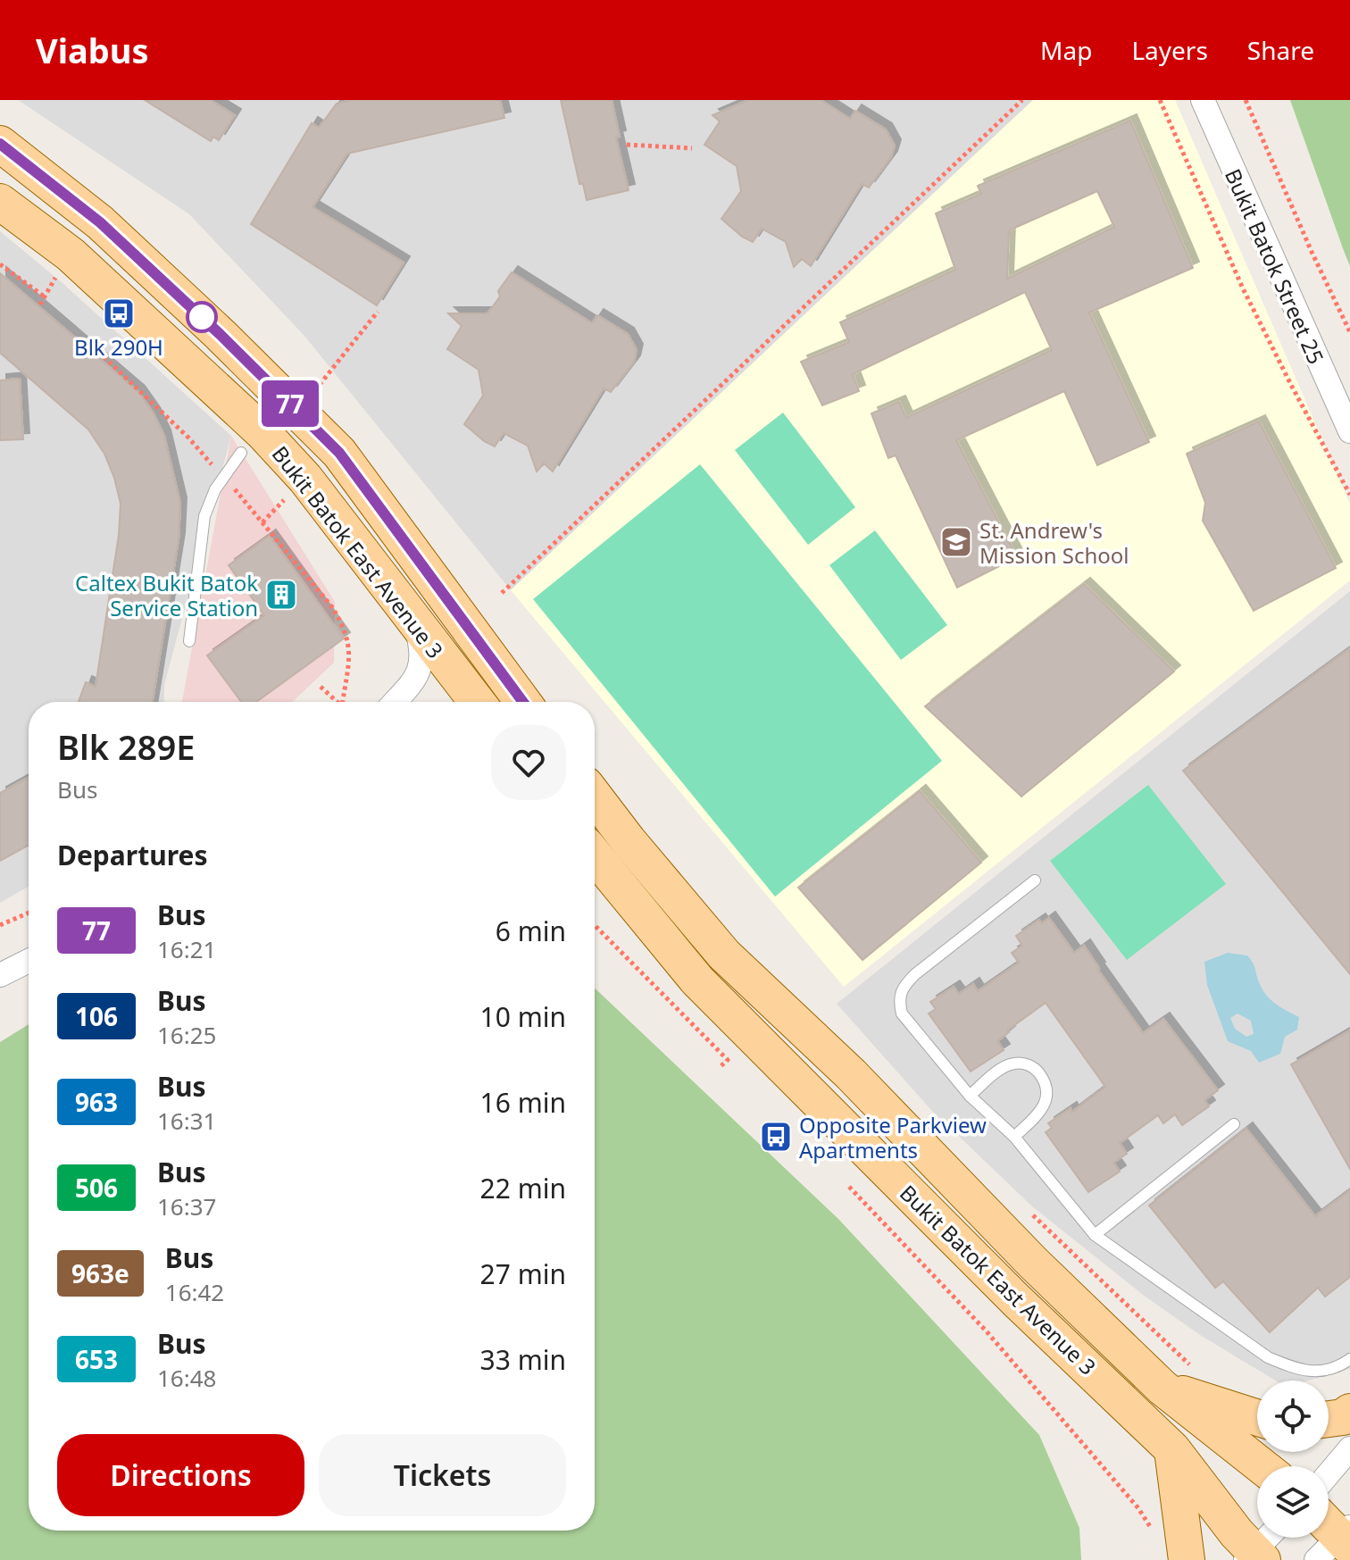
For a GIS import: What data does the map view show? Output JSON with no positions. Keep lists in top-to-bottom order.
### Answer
{
  "streets": {
    "main road": ["Bukit Batok East Avenue 3"],
    "street": ["Bukit Batok Street 25"]
  },
  "places": {
    "bus stop": ["Blk 290H", "Opposite Parkview Apartments"],
    "school or university": ["St. Andrew's Mission School"],
    "building": ["Caltex Bukit Batok Service Station"]
  },
  "lines": ["bus line 77"],
  "page": {
    "header": "Viabus",
    "nav": ["Map", "Layers", "Share"],
    "on_map": "77",
    "heading": [
      ["Blk 289E", "Bus"],
      "Departures"
    ],
    "list": [
      {
        "mark": "77",
        "name": "Bus",
        "note": "16:21",
        "value": "6 min"
      },
      {
        "mark": "106",
        "name": "Bus",
        "note": "16:25",
        "value": "10 min"
      },
      {
        "mark": "963",
        "name": "Bus",
        "note": "16:31",
        "value": "16 min"
      },
      {
        "mark": "506",
        "name": "Bus",
        "note": "16:37",
        "value": "22 min"
      },
      {
        "mark": "963e",
        "name": "Bus",
        "note": "16:42",
        "value": "27 min"
      },
      {
        "mark": "653",
        "name": "Bus",
        "note": "16:48",
        "value": "33 min"
      }
    ],
    "buttons": ["Directions", "Tickets"]
  }
}
